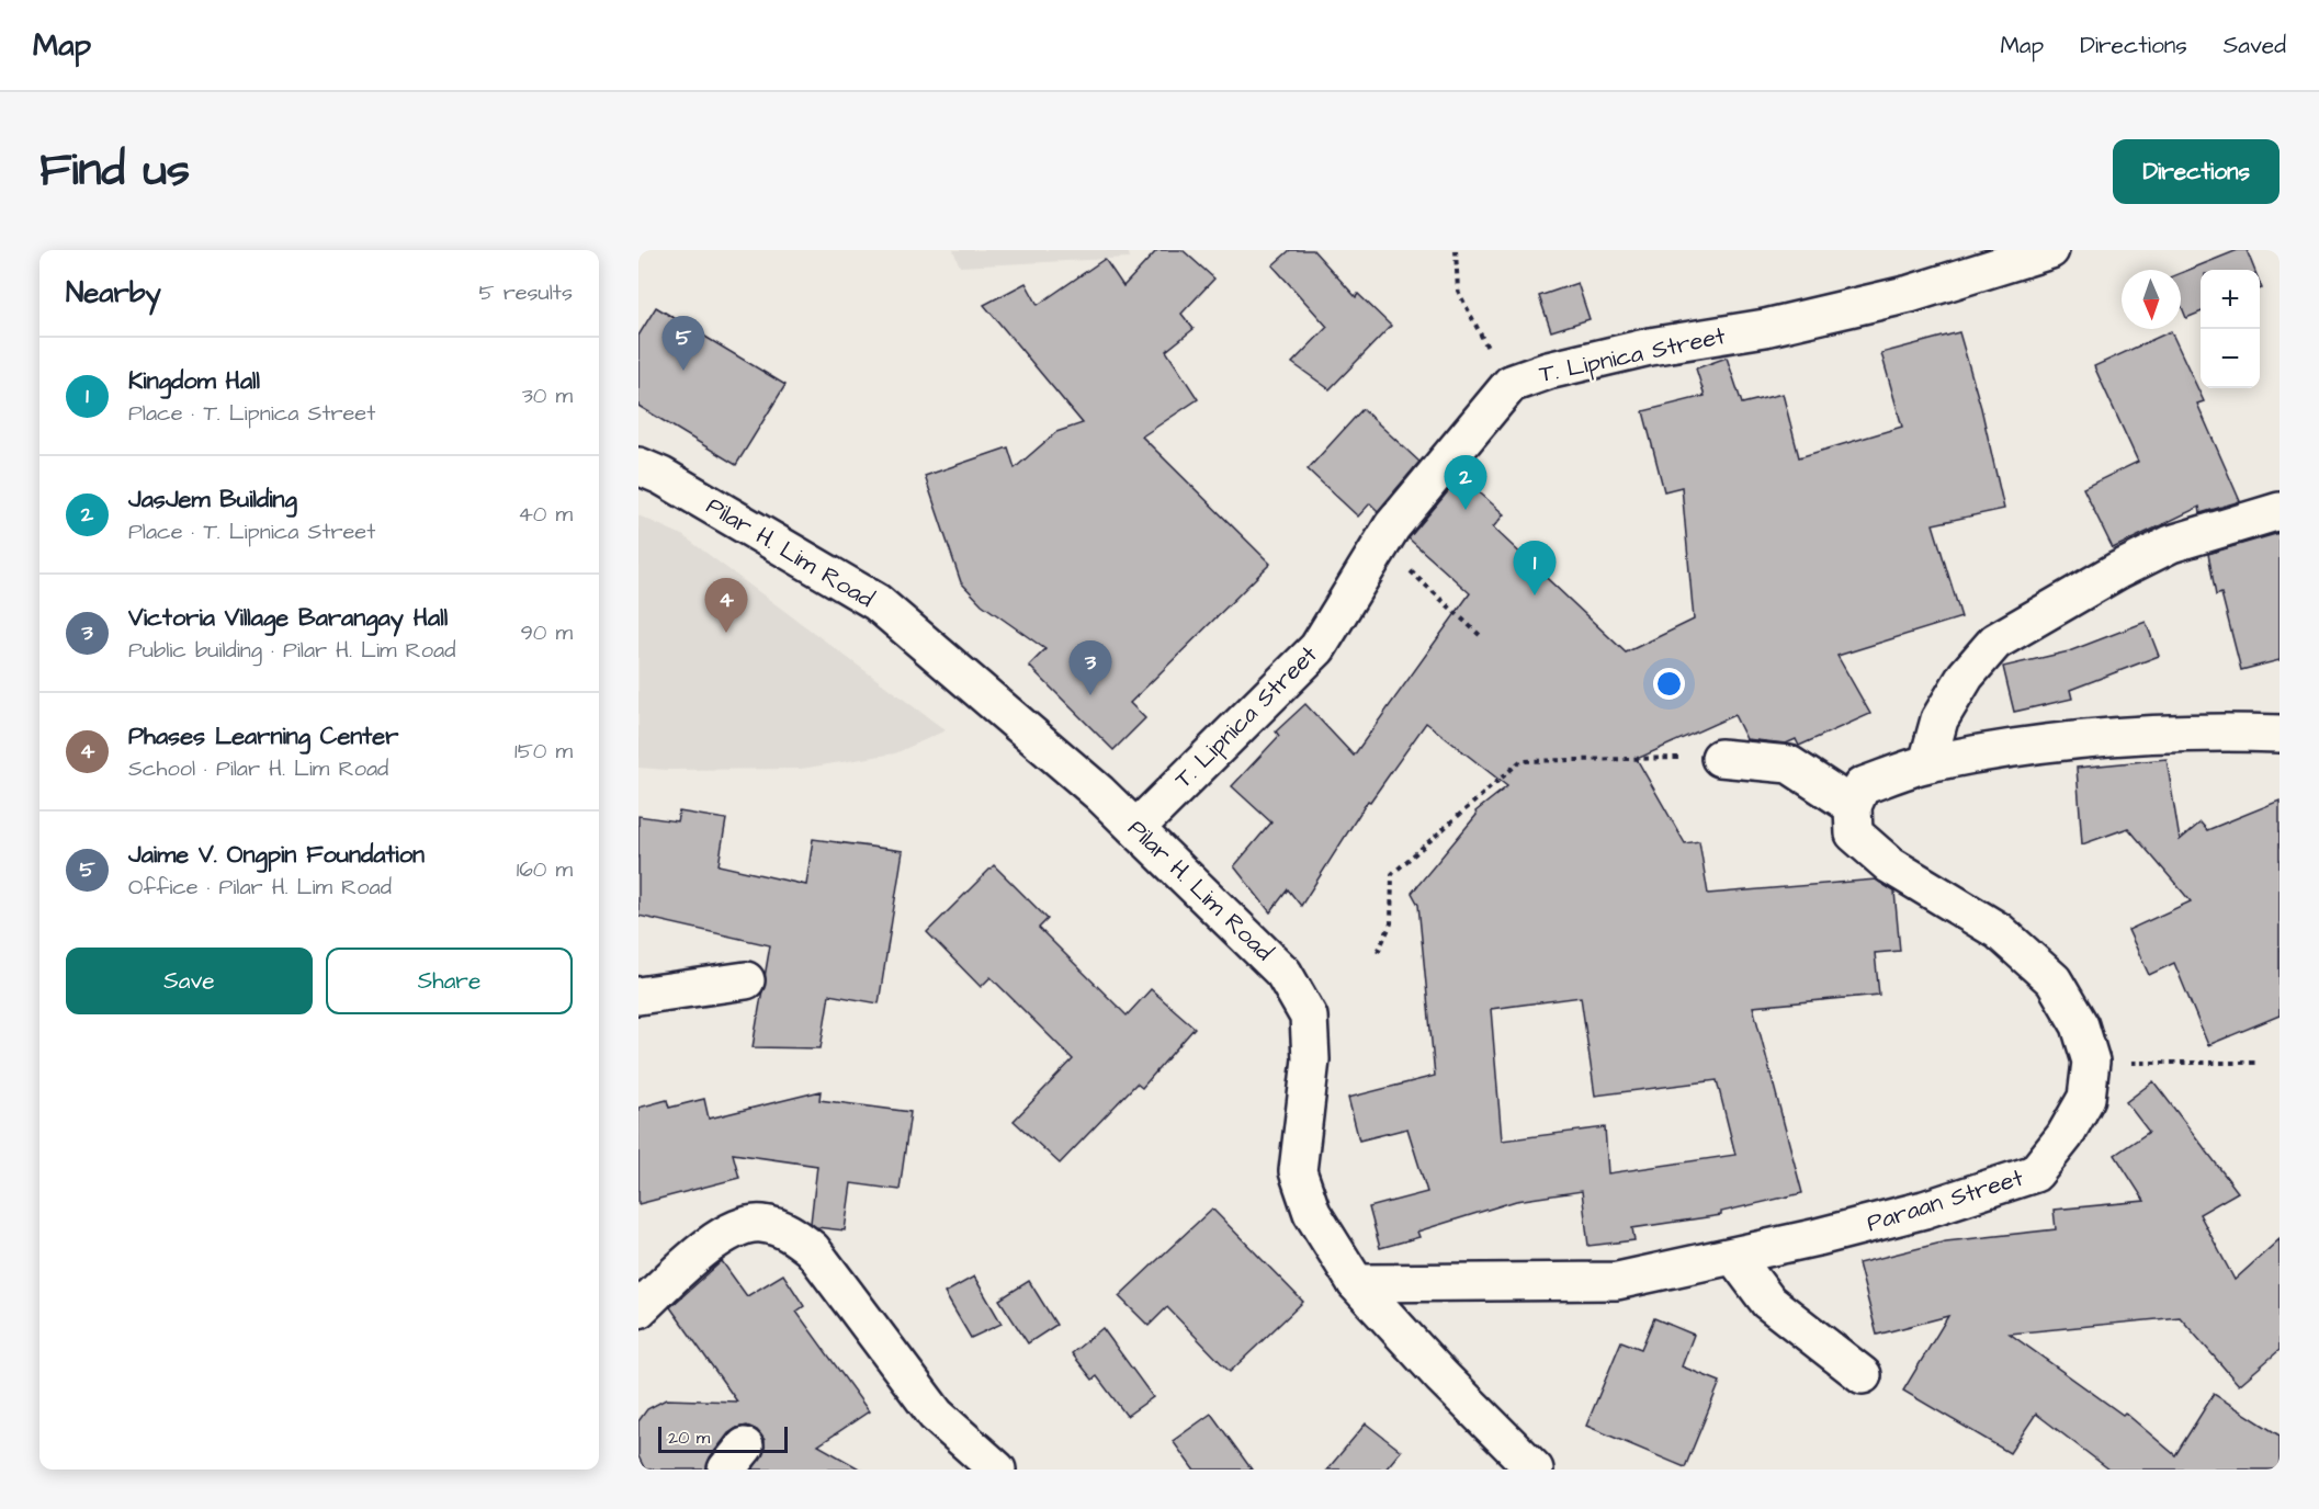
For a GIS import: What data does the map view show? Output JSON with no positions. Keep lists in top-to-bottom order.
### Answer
{
  "streets": {
    "street": ["T. Lipnica Street", "Pilar H. Lim Road", "Paraan Street"]
  },
  "crossings": [
    ["T. Lipnica Street", "Pilar H. Lim Road"],
    ["Pilar H. Lim Road", "Paraan Street"]
  ],
  "scale_bar": "20 m",
  "north": "bottom",
  "page": {
    "header": "Map",
    "nav": ["Map", "Directions", "Saved"],
    "title": "Find us",
    "buttons": [
      "Directions",
      ["Save", "Share"]
    ],
    "heading": ["Nearby", "5 results"],
    "map_buttons": ["+", "−"],
    "pins": [
      "5",
      "2",
      "1",
      "4",
      "3"
    ],
    "list": [
      {
        "mark": "1",
        "name": "Kingdom Hall",
        "note": "Place · T. Lipnica Street",
        "value": "30 m"
      },
      {
        "mark": "2",
        "name": "JasJem Building",
        "note": "Place · T. Lipnica Street",
        "value": "40 m"
      },
      {
        "mark": "3",
        "name": "Victoria Village Barangay Hall",
        "note": "Public building · Pilar H. Lim Road",
        "value": "90 m"
      },
      {
        "mark": "4",
        "name": "Phases Learning Center",
        "note": "School · Pilar H. Lim Road",
        "value": "150 m"
      },
      {
        "mark": "5",
        "name": "Jaime V. Ongpin Foundation",
        "note": "Office · Pilar H. Lim Road",
        "value": "160 m"
      }
    ],
    "scale": "20 m"
  }
}
